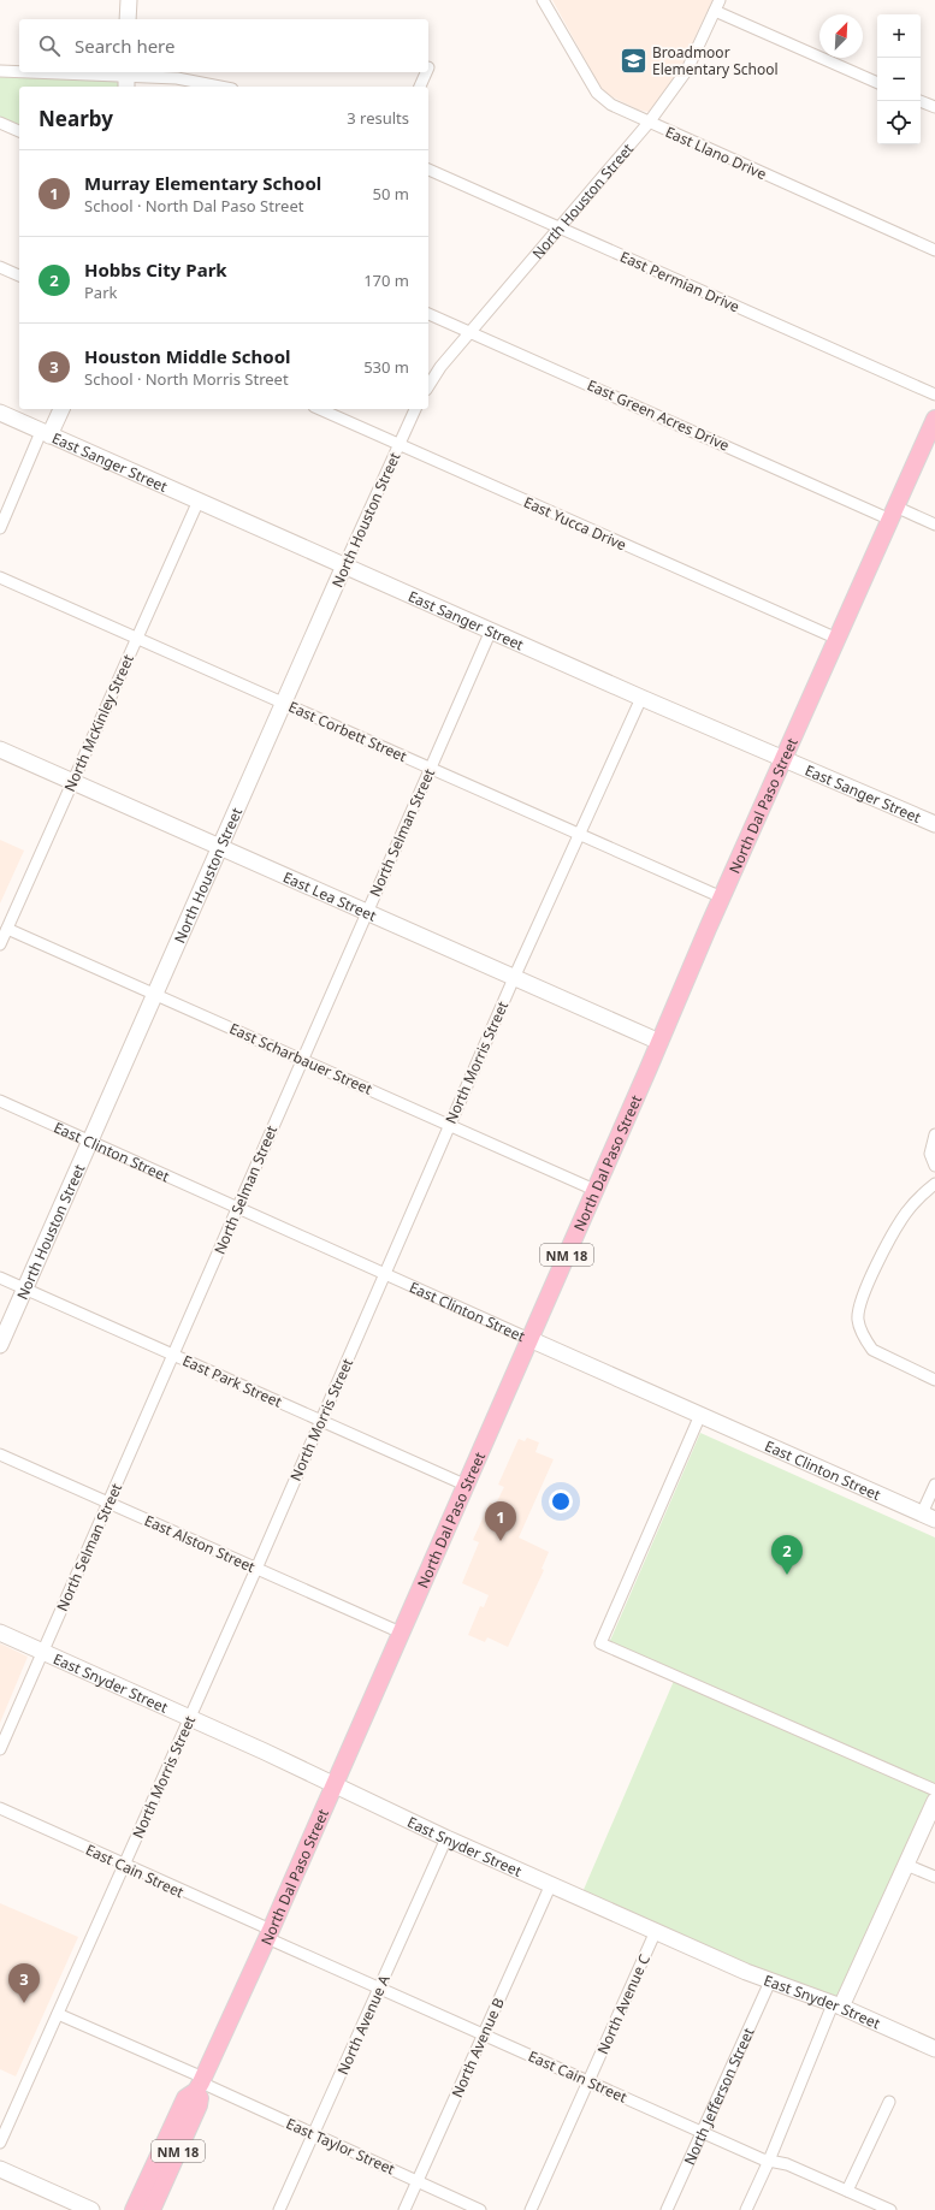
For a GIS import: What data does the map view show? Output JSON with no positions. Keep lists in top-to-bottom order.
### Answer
{
  "streets": {
    "main road": ["North Dal Paso Street", "NM 18"],
    "street": [
      "East Llano Drive",
      "North Houston Street",
      "East Permian Drive",
      "East Green Acres Drive",
      "East Sanger Street",
      "East Yucca Drive",
      "North McKinley Street",
      "East Corbett Street",
      "North Selman Street",
      "East Lea Street",
      "East Scharbauer Street",
      "North Morris Street",
      "East Clinton Street",
      "East Park Street",
      "East Alston Street",
      "East Snyder Street",
      "East Cain Street",
      "North Avenue C",
      "North Avenue A",
      "North Avenue B",
      "North Jefferson Street",
      "East Taylor Street"
    ]
  },
  "crossings": [
    ["East Llano Drive", "North Houston Street"],
    ["North Houston Street", "East Permian Drive"],
    ["North Houston Street", "East Green Acres Drive"],
    ["North Houston Street", "East Sanger Street"],
    ["North Houston Street", "East Yucca Drive"],
    ["North Houston Street", "East Corbett Street"],
    ["North Houston Street", "East Lea Street"],
    ["North Houston Street", "East Scharbauer Street"],
    ["North Houston Street", "East Clinton Street"],
    ["North Houston Street", "East Park Street"],
    ["East Green Acres Drive", "North Dal Paso Street"],
    ["East Sanger Street", "North McKinley Street"],
    ["East Sanger Street", "North Dal Paso Street"],
    ["East Sanger Street", "North Selman Street"],
    ["East Sanger Street", "North Morris Street"],
    ["East Yucca Drive", "North Dal Paso Street"],
    ["North McKinley Street", "East Corbett Street"],
    ["North McKinley Street", "East Lea Street"],
    ["North McKinley Street", "East Scharbauer Street"],
    ["East Corbett Street", "North Dal Paso Street"],
    ["East Corbett Street", "North Selman Street"],
    ["East Corbett Street", "North Morris Street"],
    ["North Dal Paso Street", "East Lea Street"],
    ["North Dal Paso Street", "East Scharbauer Street"],
    ["North Dal Paso Street", "East Clinton Street"],
    ["North Dal Paso Street", "East Park Street"],
    ["North Dal Paso Street", "East Alston Street"],
    ["North Dal Paso Street", "East Snyder Street"],
    ["North Dal Paso Street", "East Cain Street"],
    ["North Dal Paso Street", "East Taylor Street"],
    ["North Selman Street", "East Lea Street"],
    ["North Selman Street", "East Scharbauer Street"],
    ["North Selman Street", "East Clinton Street"],
    ["North Selman Street", "East Park Street"],
    ["North Selman Street", "East Alston Street"],
    ["North Selman Street", "East Snyder Street"],
    ["East Lea Street", "North Morris Street"],
    ["East Scharbauer Street", "North Morris Street"],
    ["North Morris Street", "East Clinton Street"],
    ["North Morris Street", "East Park Street"],
    ["North Morris Street", "East Alston Street"],
    ["North Morris Street", "East Snyder Street"],
    ["North Morris Street", "East Cain Street"],
    ["North Morris Street", "East Taylor Street"],
    ["East Snyder Street", "North Avenue C"],
    ["East Snyder Street", "North Avenue A"],
    ["East Snyder Street", "North Avenue B"],
    ["East Snyder Street", "North Jefferson Street"],
    ["East Cain Street", "North Avenue C"],
    ["East Cain Street", "North Avenue A"],
    ["East Cain Street", "North Avenue B"],
    ["East Cain Street", "North Jefferson Street"],
    ["North Avenue A", "East Taylor Street"],
    ["North Avenue B", "East Taylor Street"]
  ],
  "places": {
    "school or university": ["Broadmoor Elementary School"]
  },
  "north": "top right",
  "page": {
    "map_buttons": ["+", "−"],
    "search": "Search here",
    "heading": ["Nearby", "3 results"],
    "list": [
      {
        "mark": "1",
        "name": "Murray Elementary School",
        "note": "School · North Dal Paso Street",
        "value": "50 m"
      },
      {
        "mark": "2",
        "name": "Hobbs City Park",
        "note": "Park",
        "value": "170 m"
      },
      {
        "mark": "3",
        "name": "Houston Middle School",
        "note": "School · North Morris Street",
        "value": "530 m"
      }
    ],
    "pins": ["1", "2", "3"]
  }
}
